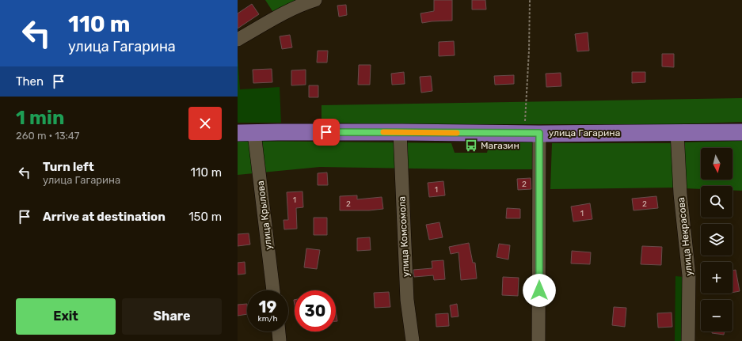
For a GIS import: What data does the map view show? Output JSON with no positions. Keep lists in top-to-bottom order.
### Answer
{
  "streets": {
    "main road": ["улица Гагарина"],
    "street": ["улица Крылова", "улица Комсомола", "улица Некрасова"]
  },
  "crossings": [
    ["улица Гагарина", "улица Крылова"],
    ["улица Гагарина", "улица Комсомола"],
    ["улица Гагарина", "улица Некрасова"]
  ],
  "places": {
    "bus stop": ["Магазин"]
  },
  "house_numbers": [
    "2",
    "1",
    "1",
    "2",
    "2",
    "1"
  ],
  "north": "bottom",
  "page": {
    "turn": ["110 m", "улица Гагарина"],
    "then": "Then",
    "heading": ["1 min", "260 m · 13:47"],
    "map_buttons": ["+", "−"],
    "list": [
      {
        "name": "Turn left",
        "note": "улица Гагарина",
        "value": "110 m"
      },
      {
        "name": "Arrive at destination",
        "value": "150 m"
      }
    ],
    "speed": "19 km/h",
    "limit": "30",
    "buttons": ["Exit", "Share"]
  }
}
